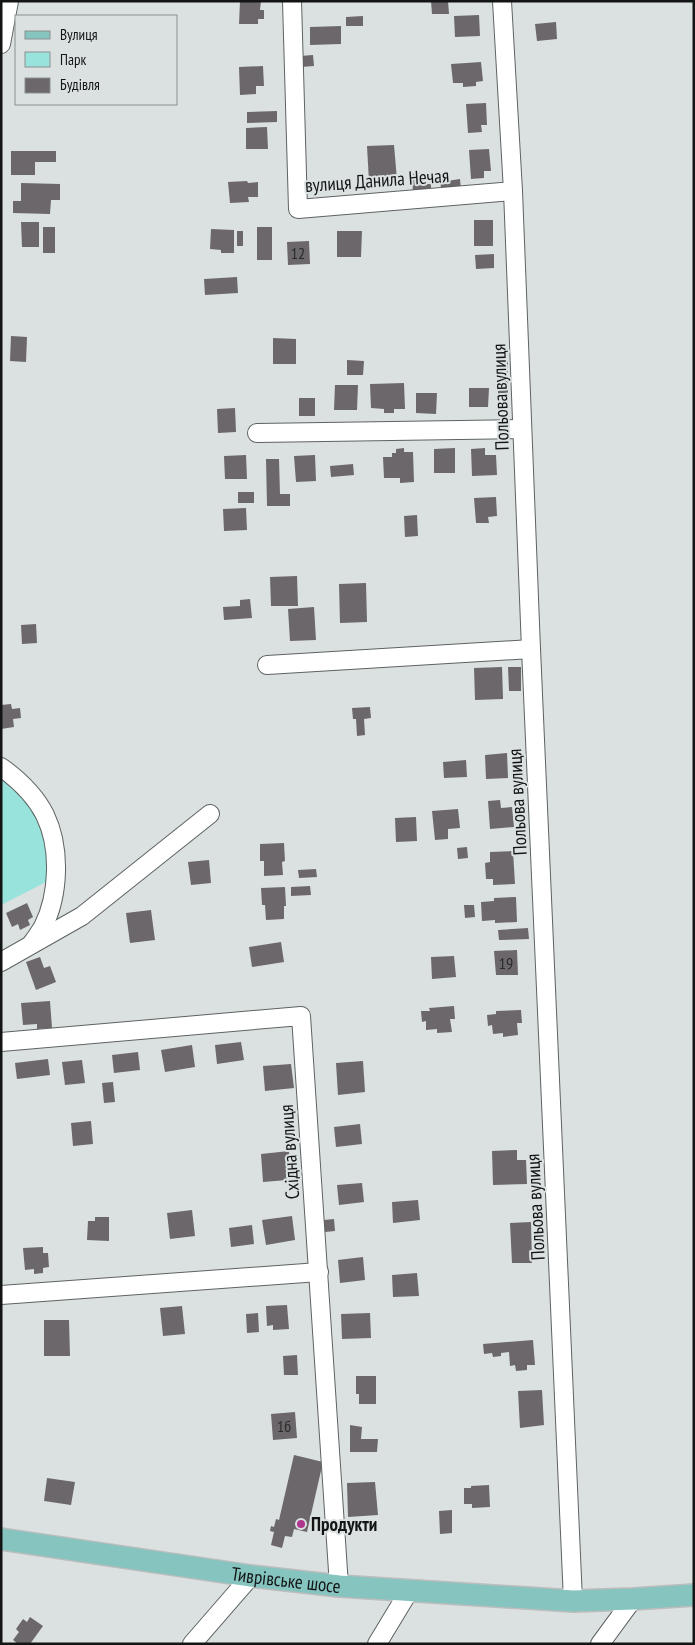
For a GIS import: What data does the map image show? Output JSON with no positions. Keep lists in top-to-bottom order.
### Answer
{
  "streets": {
    "main road": ["Тиврівське шосе"],
    "street": ["вулиця Данила Нечая", "Польова вулиця", "Східна вулиця"]
  },
  "crossings": [
    ["вулиця Данила Нечая", "Польова вулиця"],
    ["Польова вулиця", "Тиврівське шосе"],
    ["Східна вулиця", "Тиврівське шосе"]
  ],
  "places": ["Продукти"],
  "house_numbers": ["12", "19", "1б"],
  "legend": ["Вулиця", "Парк", "Будівля"]
}
